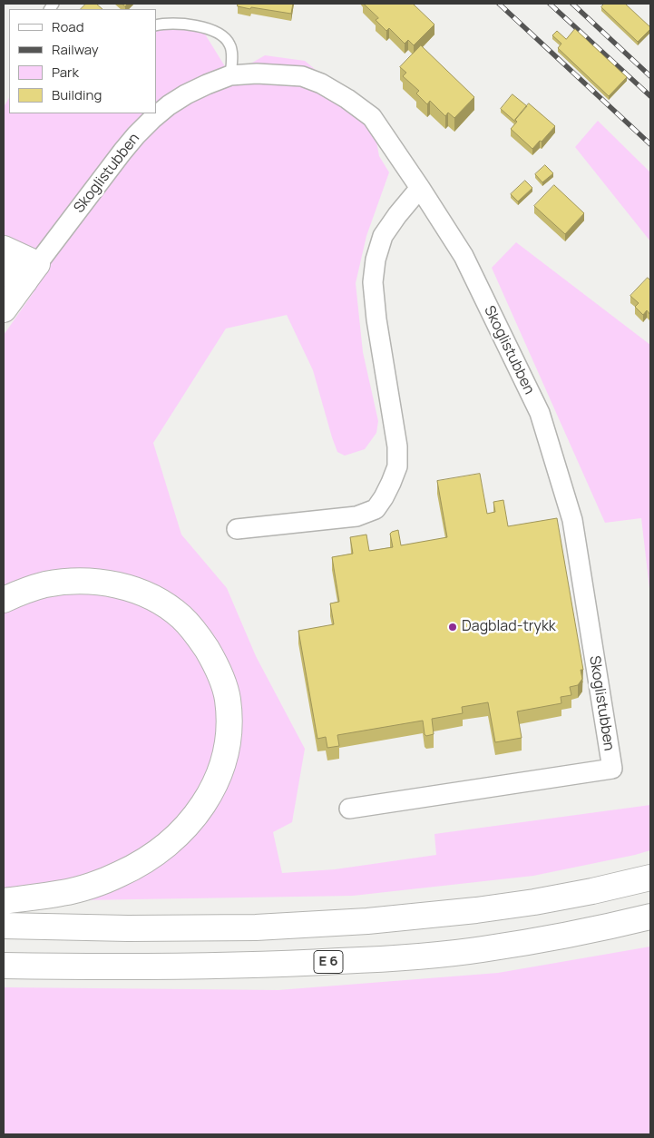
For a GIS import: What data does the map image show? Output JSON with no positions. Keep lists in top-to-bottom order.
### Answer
{
  "streets": {
    "main road": ["E 6"],
    "street": ["Skoglistubben"]
  },
  "places": ["Dagblad-trykk"],
  "legend": [
    "Road",
    "Railway",
    "Park",
    "Building"
  ]
}
